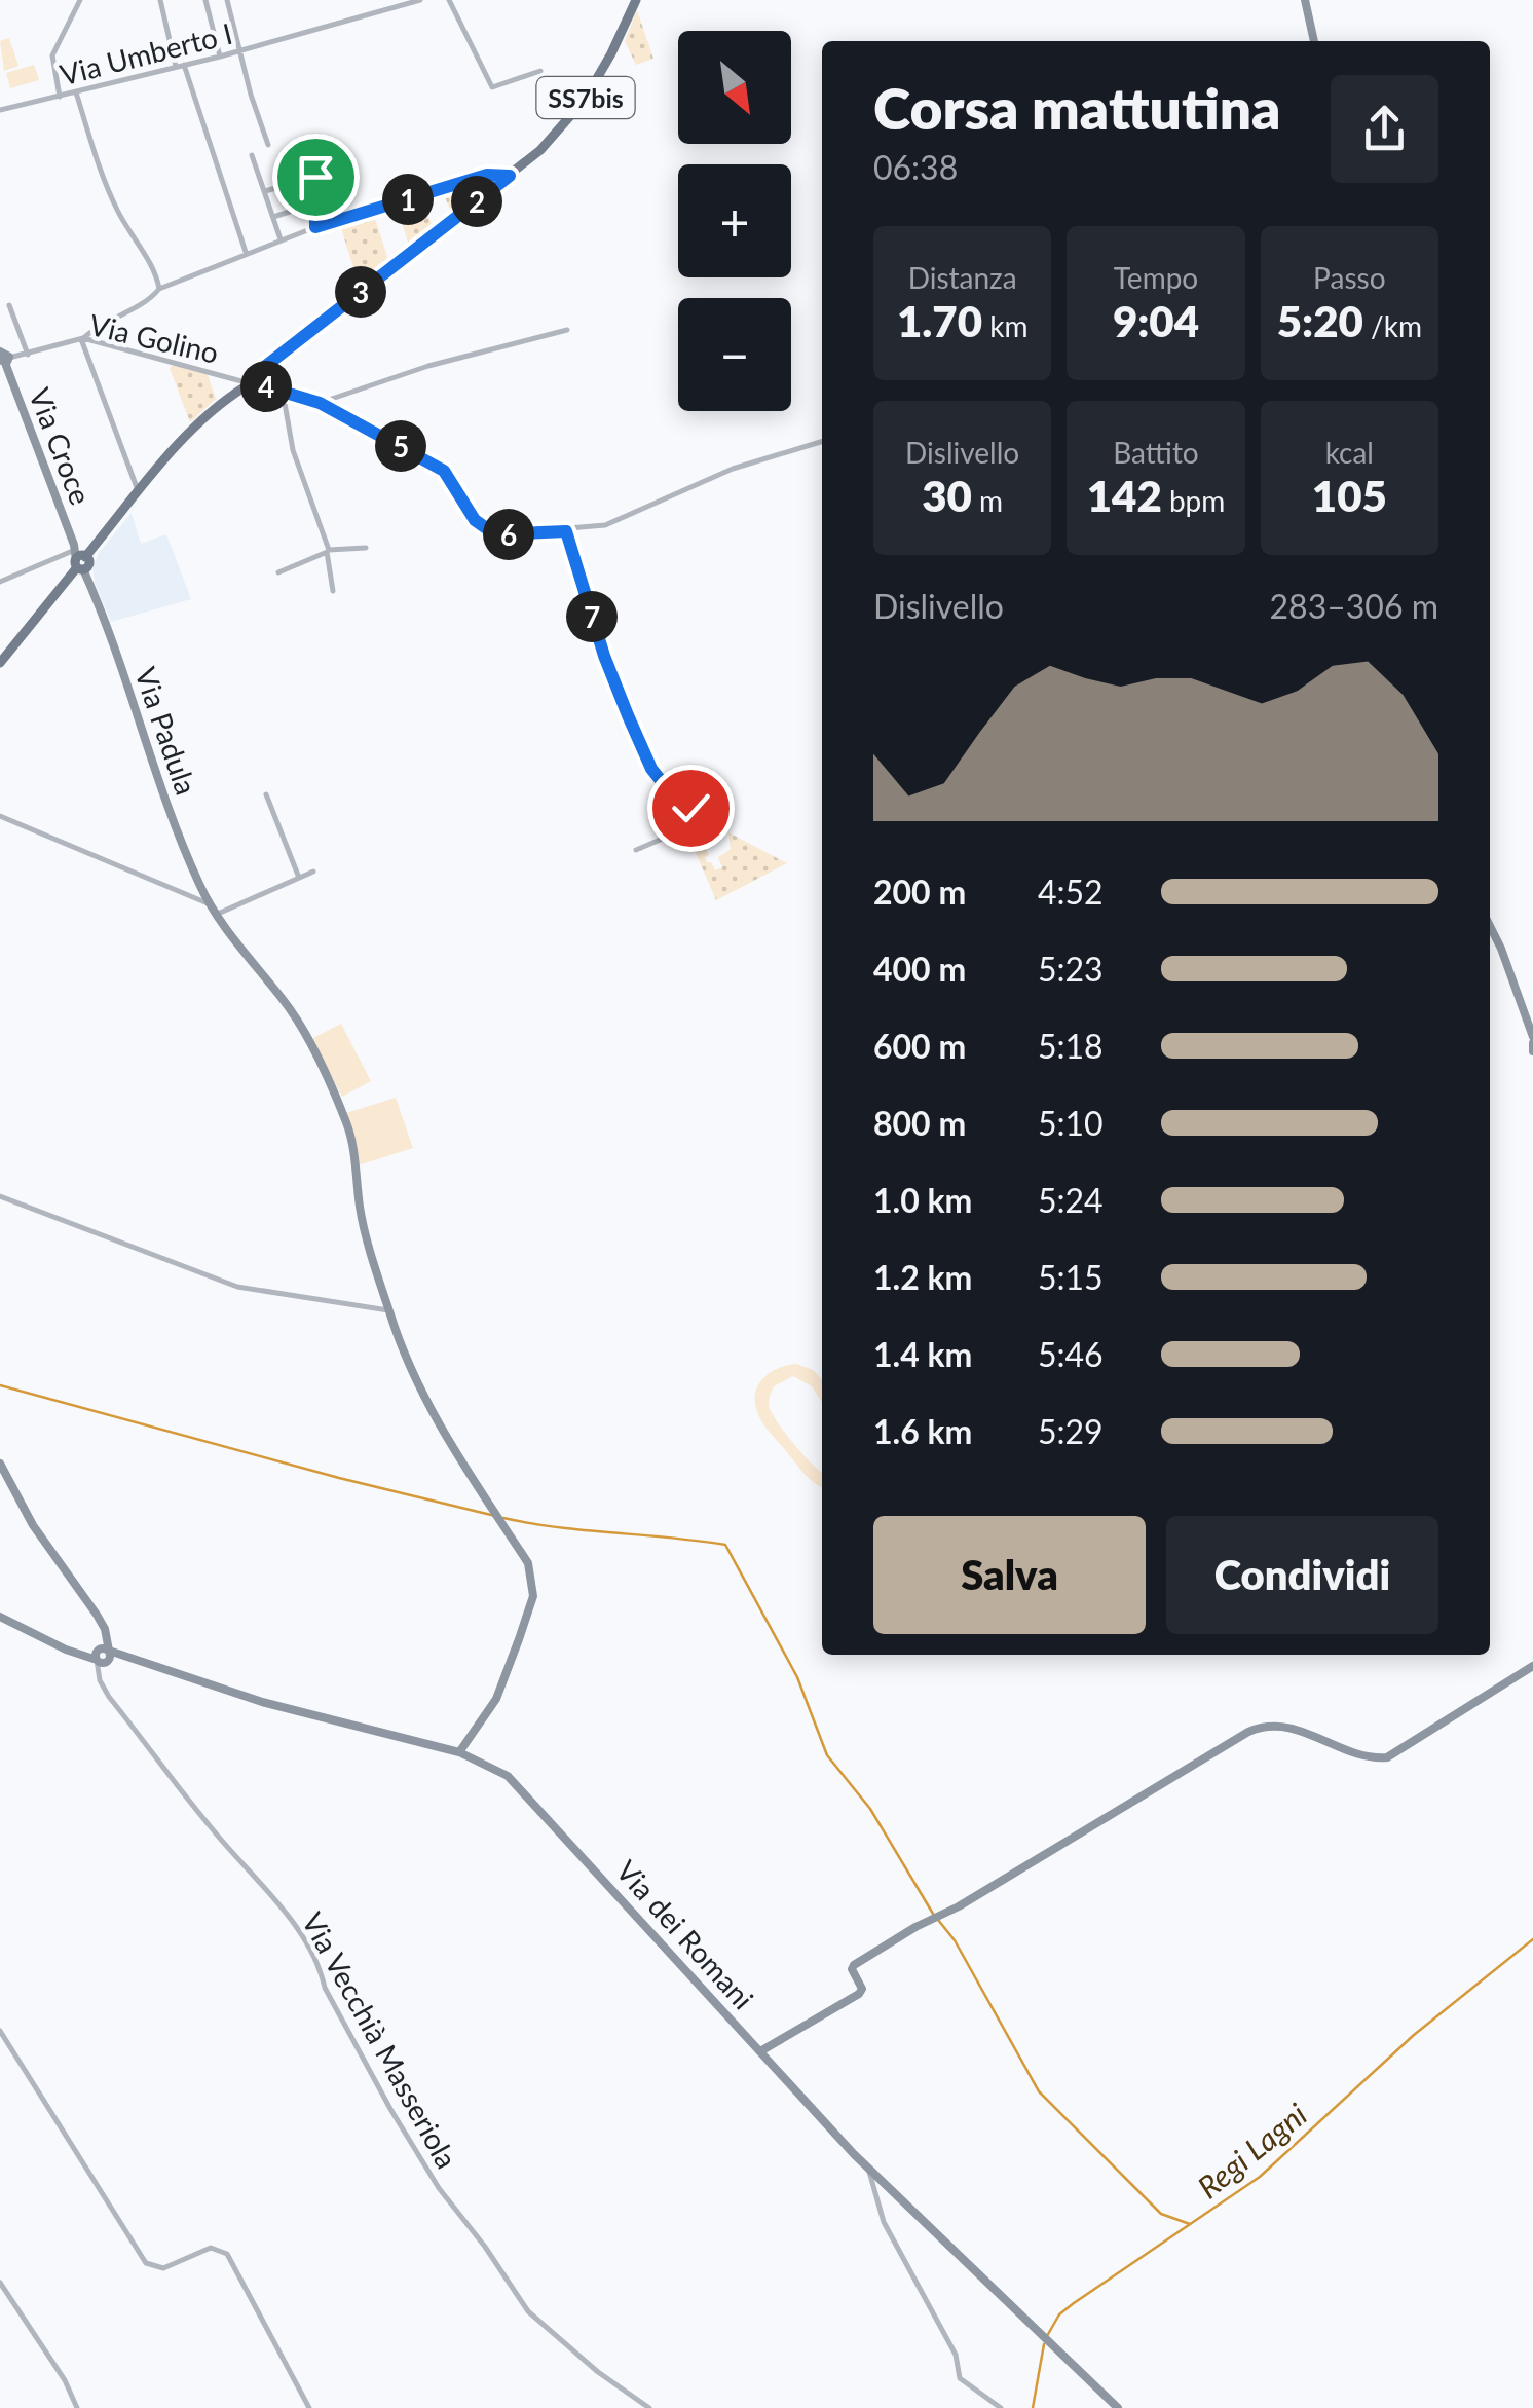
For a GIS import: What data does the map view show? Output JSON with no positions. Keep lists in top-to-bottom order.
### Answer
{
  "streets": {
    "main road": [
      "SS7bis",
      "Via Croce",
      "Via Padula",
      "Via dei Romani"
    ],
    "street": ["Via Umberto I", "Via Golino", "Via Vecchià Masseriola"]
  },
  "crossings": [
    ["SS7bis", "Via Golino"],
    ["SS7bis", "Via Croce"],
    ["SS7bis", "Via Padula"],
    ["Via Golino", "Via Croce"],
    ["Via Croce", "Via Padula"],
    ["Via Padula", "Via dei Romani"],
    ["Via dei Romani", "Via Vecchià Masseriola"]
  ],
  "water": ["Regi Lagni"],
  "north": "bottom right",
  "page": {
    "map_buttons": ["+", "−"],
    "heading": ["Corsa mattutina", "06:38"],
    "pins": [
      "1",
      "2",
      "3",
      "4",
      "5",
      "6",
      "7"
    ],
    "stats": [
      ["Distanza", "1.70 km"],
      ["Tempo", "9:04"],
      ["Passo", "5:20 /km"],
      ["Dislivello", "30 m"],
      ["Battito", "142 bpm"],
      ["kcal", "105"]
    ],
    "chart": ["Dislivello", "283–306 m"],
    "list": [
      {
        "name": "200 m",
        "note": "4:52"
      },
      {
        "name": "400 m",
        "note": "5:23"
      },
      {
        "name": "600 m",
        "note": "5:18"
      },
      {
        "name": "800 m",
        "note": "5:10"
      },
      {
        "name": "1.0 km",
        "note": "5:24"
      },
      {
        "name": "1.2 km",
        "note": "5:15"
      },
      {
        "name": "1.4 km",
        "note": "5:46"
      },
      {
        "name": "1.6 km",
        "note": "5:29"
      }
    ],
    "buttons": ["Salva", "Condividi"]
  }
}
